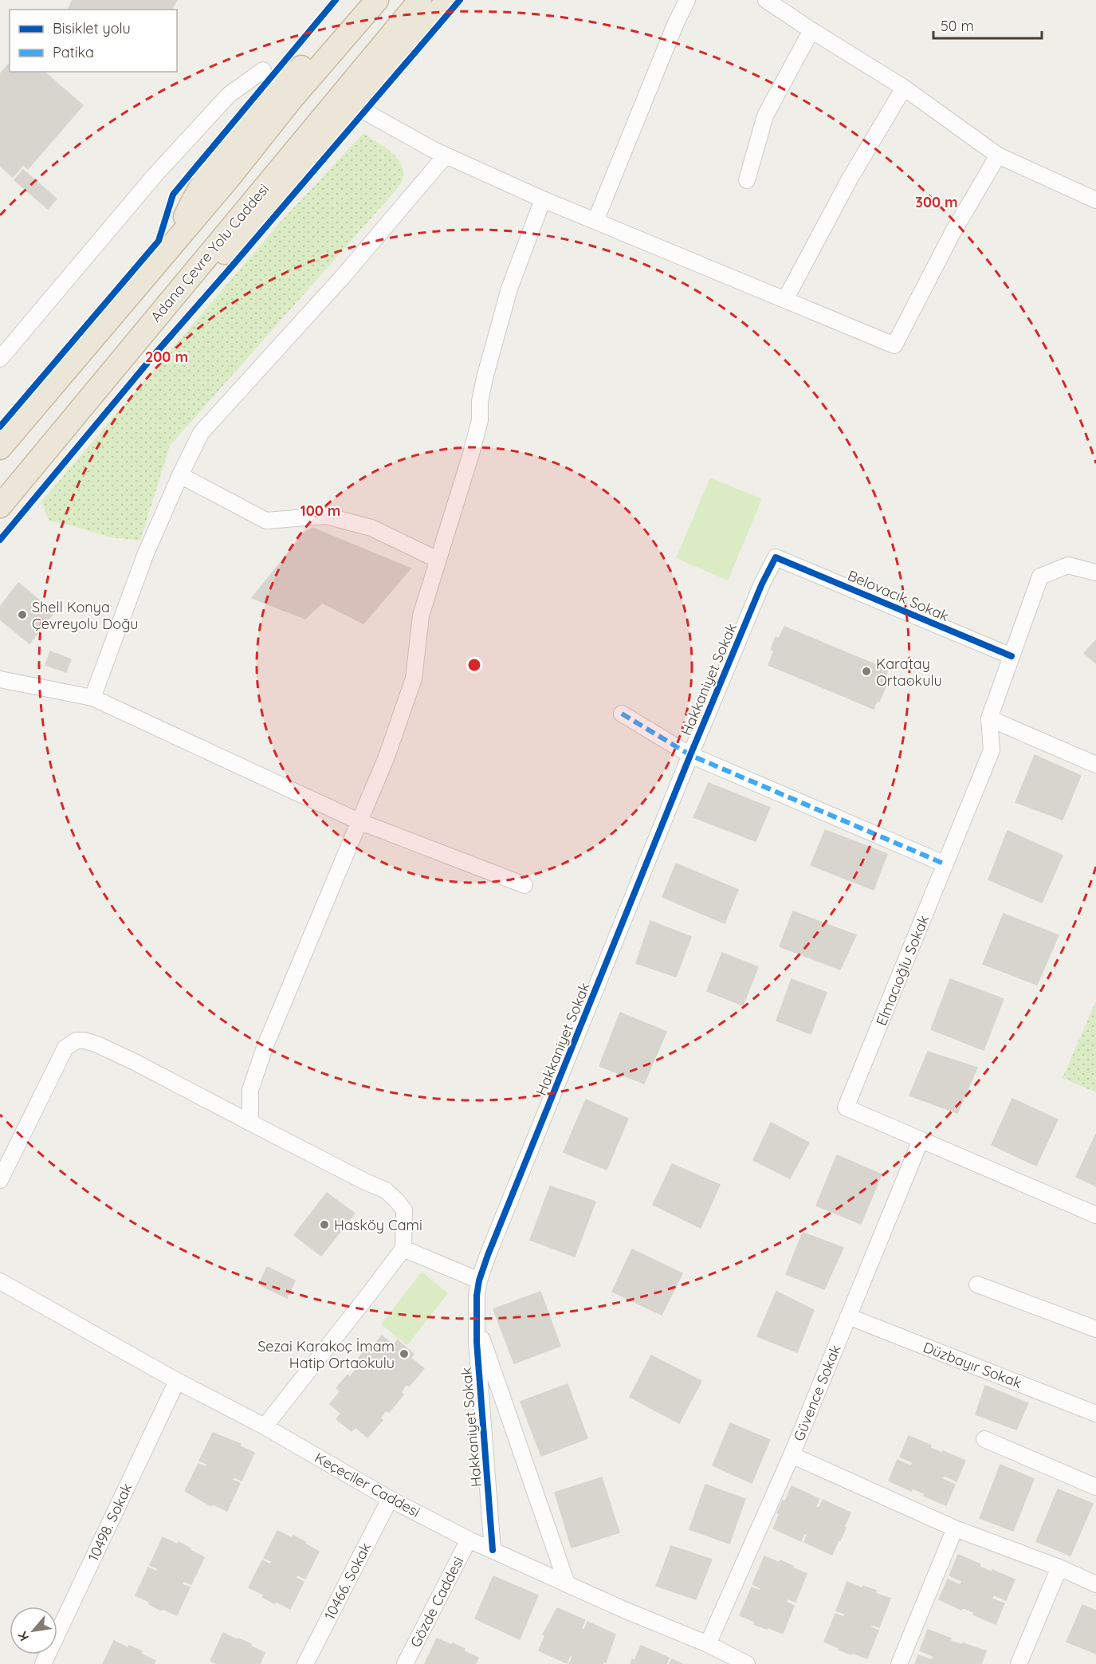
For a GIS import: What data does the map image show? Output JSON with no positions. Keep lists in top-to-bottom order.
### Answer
{
  "streets": {
    "highway": ["Adana Çevre Yolu Caddesi"],
    "street": [
      "Belovacık Sokak",
      "Hakkaniyet Sokak",
      "Elmacıoğlu Sokak",
      "Düzbayır Sokak",
      "Güvence Sokak",
      "Keçeciler Caddesi",
      "10498. Sokak",
      "10466. Sokak",
      "Gözde Caddesi"
    ]
  },
  "crossings": [
    ["Belovacık Sokak", "Hakkaniyet Sokak"],
    ["Belovacık Sokak", "Elmacıoğlu Sokak"],
    ["Hakkaniyet Sokak", "Keçeciler Caddesi"],
    ["Elmacıoğlu Sokak", "Güvence Sokak"],
    ["Düzbayır Sokak", "Güvence Sokak"],
    ["Güvence Sokak", "Keçeciler Caddesi"],
    ["Keçeciler Caddesi", "10498. Sokak"],
    ["Keçeciler Caddesi", "10466. Sokak"],
    ["Keçeciler Caddesi", "Gözde Caddesi"]
  ],
  "places": [
    "Shell Konya Çevreyolu Doğu",
    "Karatay Ortaokulu",
    "Hasköy Cami",
    "Sezai Karakoç İmam Hatip Ortaokulu"
  ],
  "legend": ["Bisiklet yolu", "Patika"],
  "scale_bar": "50 m",
  "north": "bottom left",
  "rings": ["300 m", "200 m", "100 m"]
}
